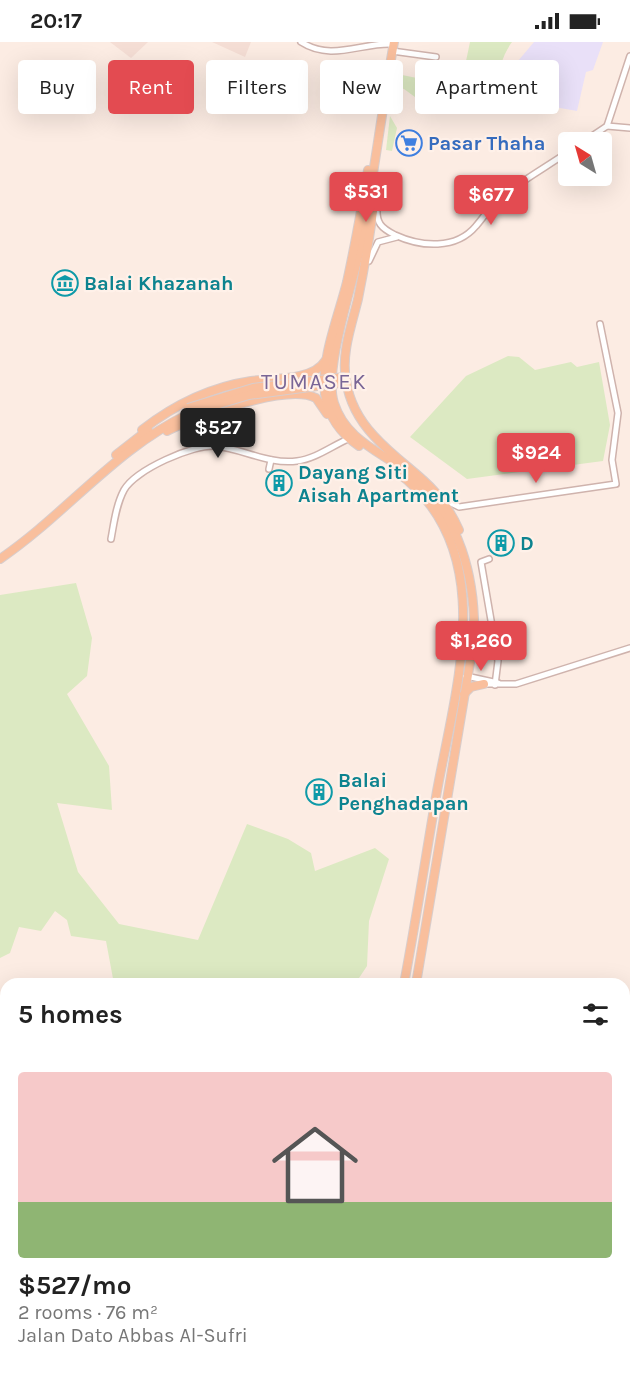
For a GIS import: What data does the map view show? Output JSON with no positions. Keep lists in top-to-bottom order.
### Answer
{
  "districts": ["TUMASEK"],
  "places": {
    "supermarket": ["Pasar Thaha"],
    "museum": ["Balai Khazanah"],
    "building": ["Dayang Siti Aisah Apartment", "D", "Balai Penghadapan"]
  },
  "north": "top left",
  "page": {
    "status": "20:17",
    "chip": [
      "Buy",
      "Rent",
      "Filters",
      "New",
      "Apartment"
    ],
    "price": [
      "$531",
      "$677",
      "$527",
      "$924",
      "$1,260"
    ],
    "heading": "5 homes",
    "list": [
      {
        "name": "$527/mo",
        "note": "2 rooms · 76 m² · Jalan Dato Abbas Al-Sufri"
      }
    ]
  }
}
